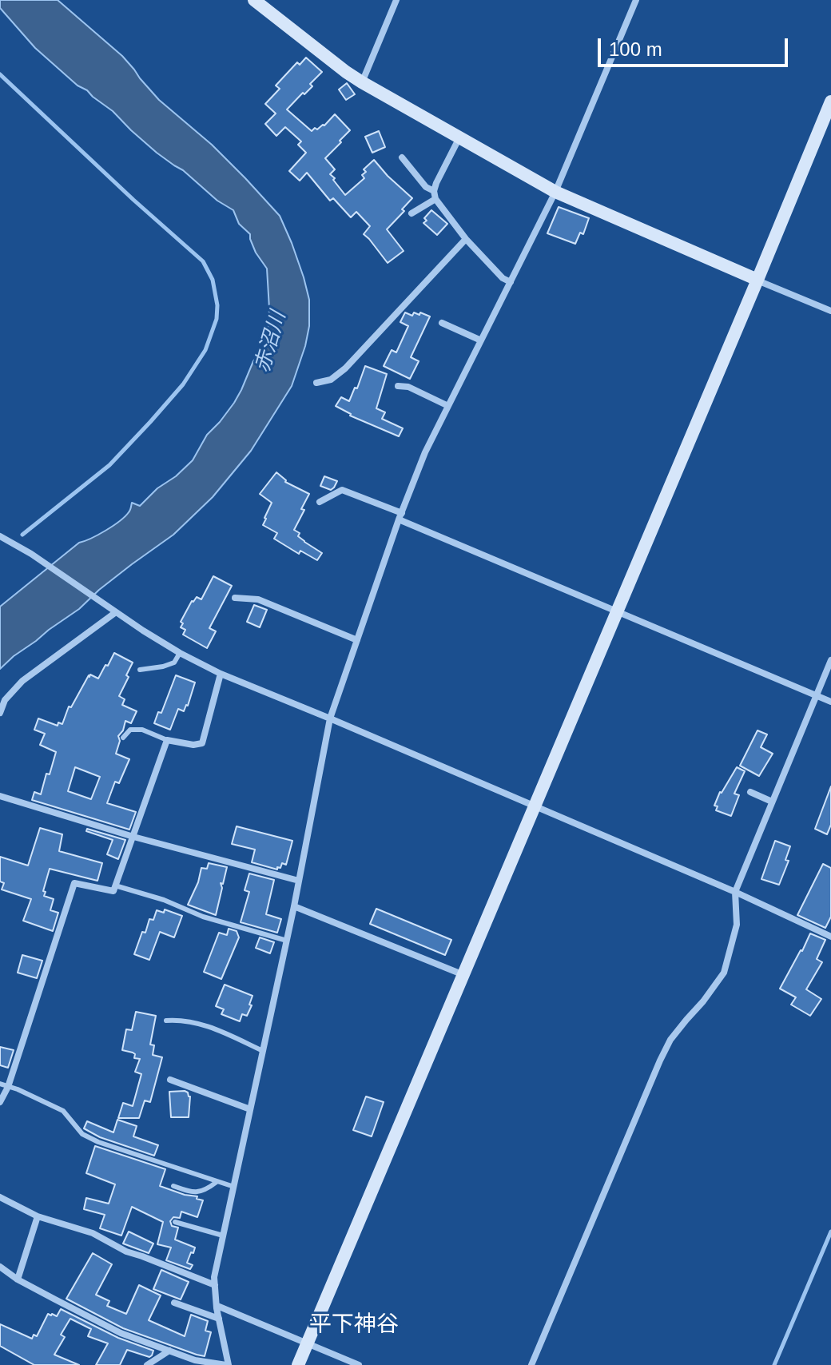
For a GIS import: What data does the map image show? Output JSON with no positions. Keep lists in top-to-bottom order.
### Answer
{
  "districts": ["平下神谷"],
  "water": ["赤沼川"],
  "scale_bar": "100 m"
}
